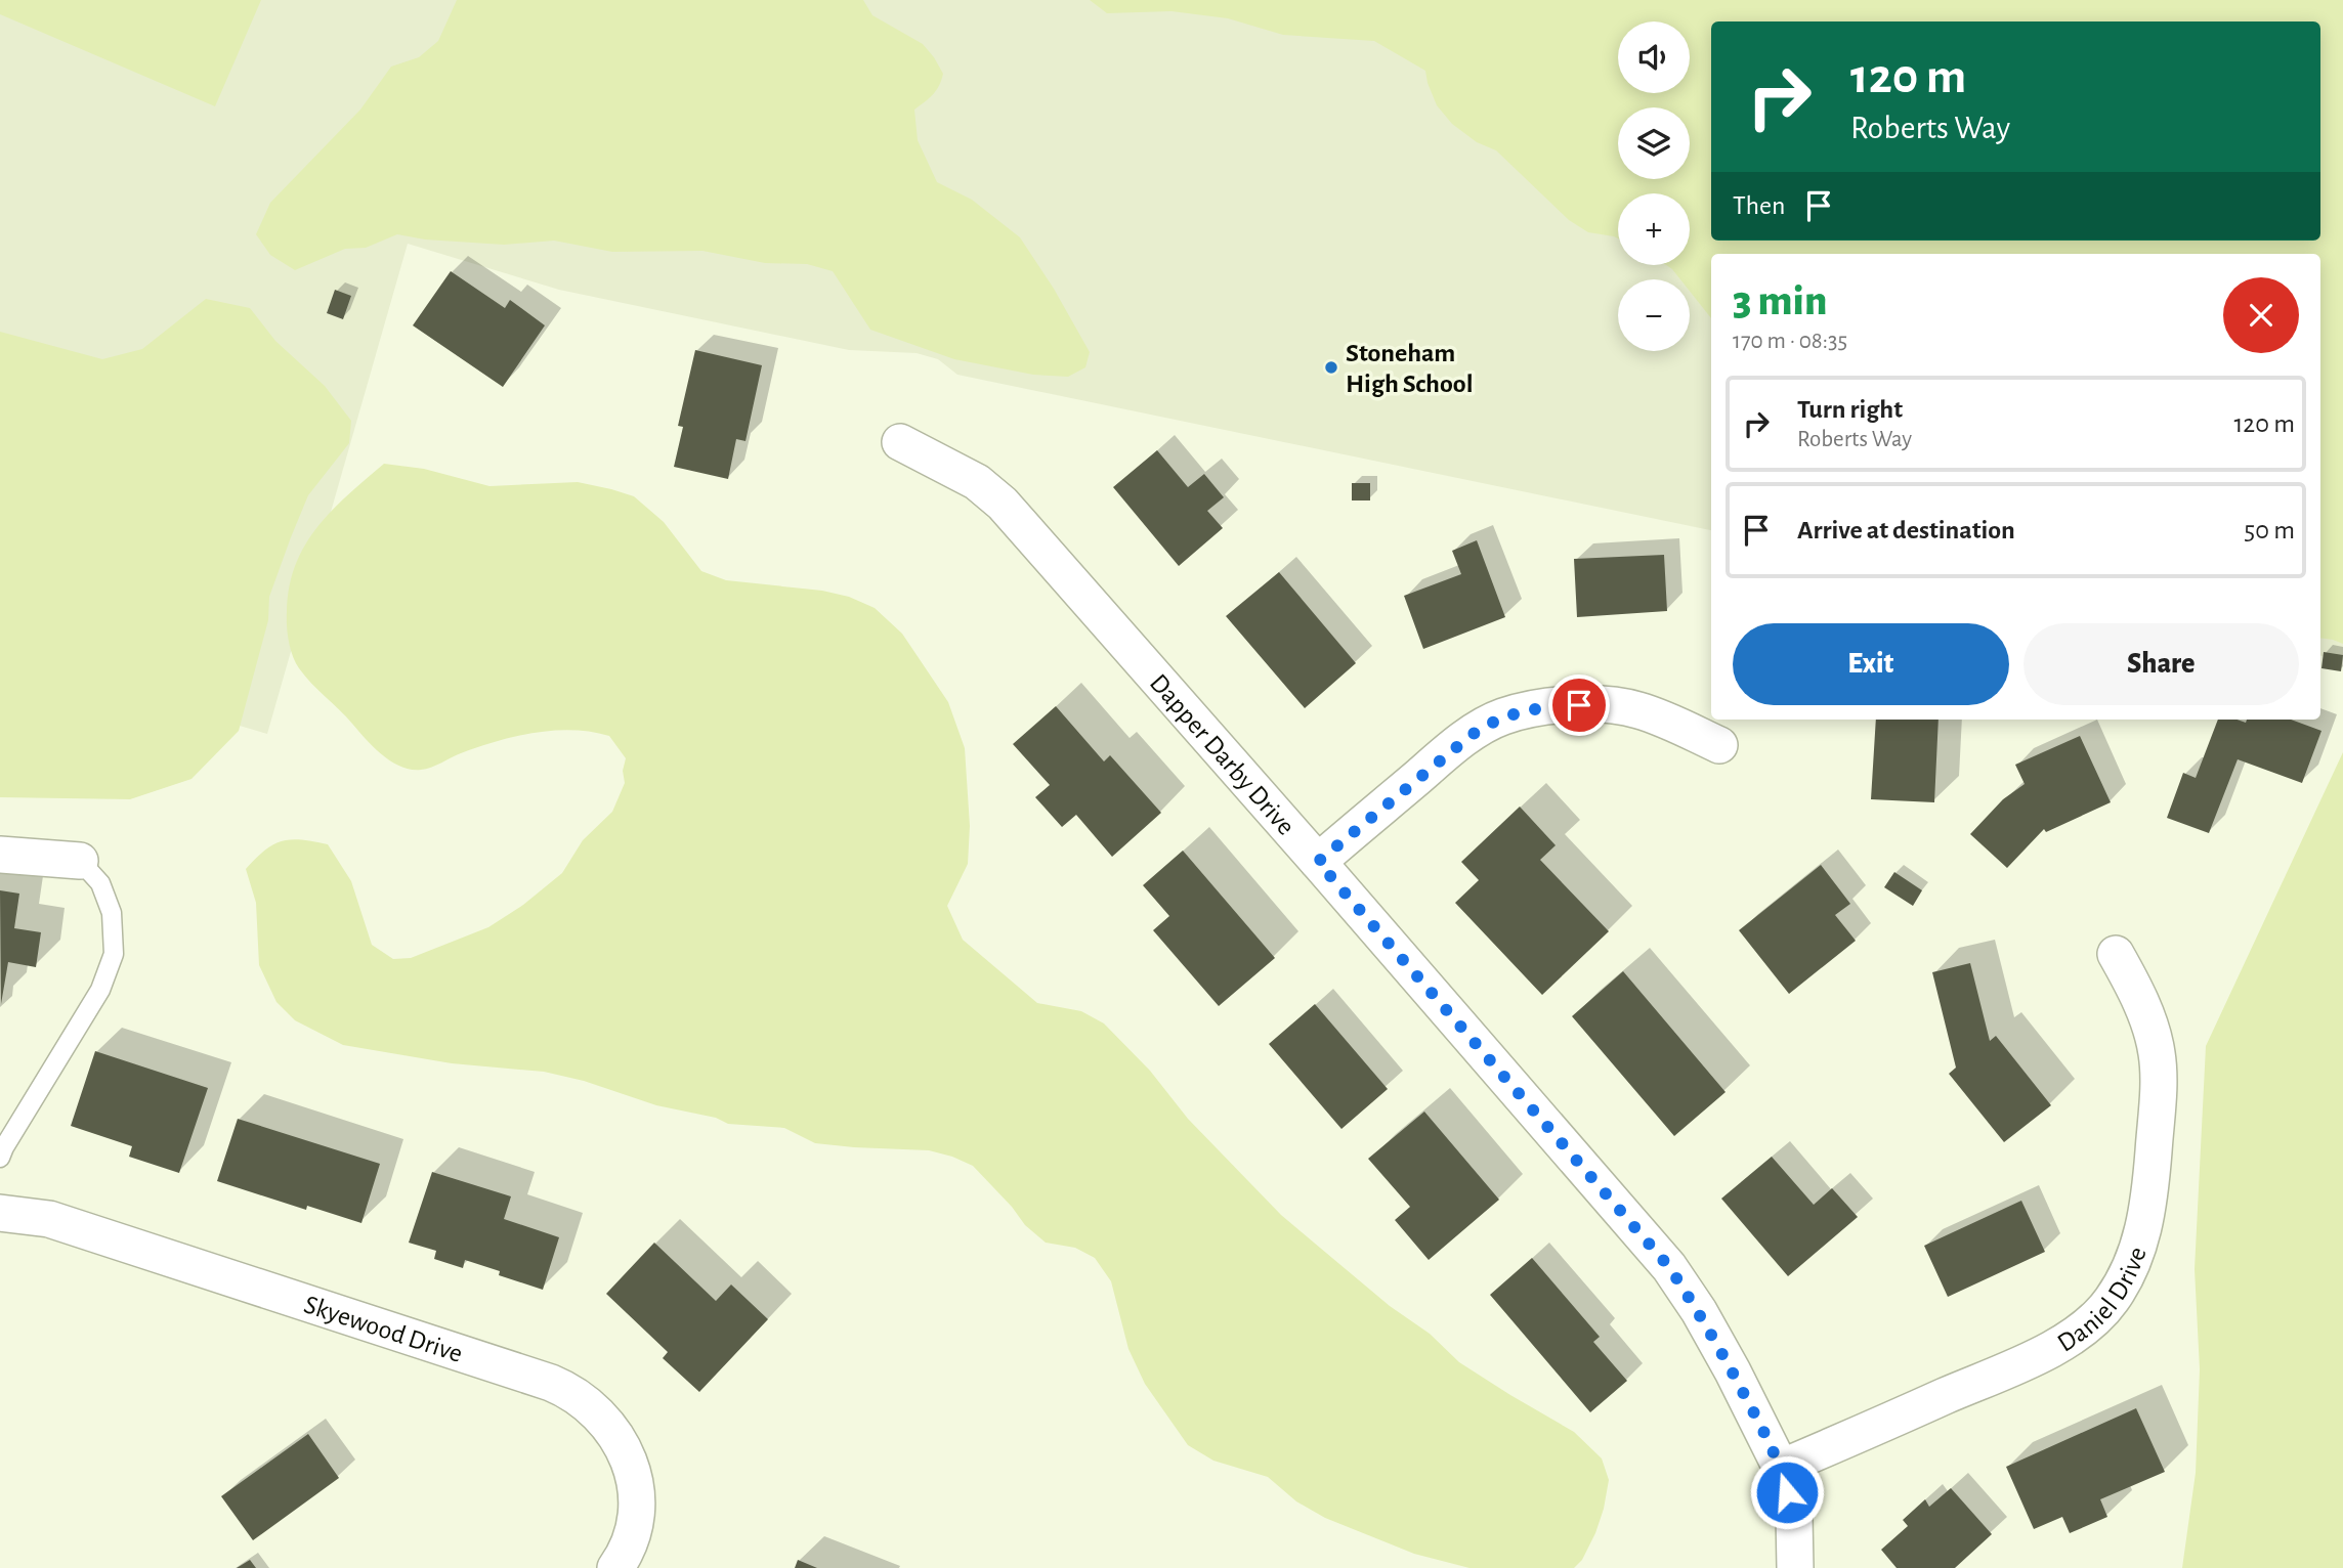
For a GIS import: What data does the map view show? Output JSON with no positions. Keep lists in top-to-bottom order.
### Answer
{
  "streets": {
    "street": ["Dapper Darby Drive", "Daniel Drive", "Skyewood Drive"]
  },
  "crossings": [
    ["Dapper Darby Drive", "Daniel Drive"]
  ],
  "places": ["Stoneham High School"],
  "page": {
    "map_buttons": ["+", "−"],
    "turn": ["120 m", "Roberts Way"],
    "then": "Then",
    "heading": ["3 min", "170 m · 08:35"],
    "list": [
      {
        "name": "Turn right",
        "note": "Roberts Way",
        "value": "120 m"
      },
      {
        "name": "Arrive at destination",
        "value": "50 m"
      }
    ],
    "buttons": ["Exit", "Share"]
  }
}
